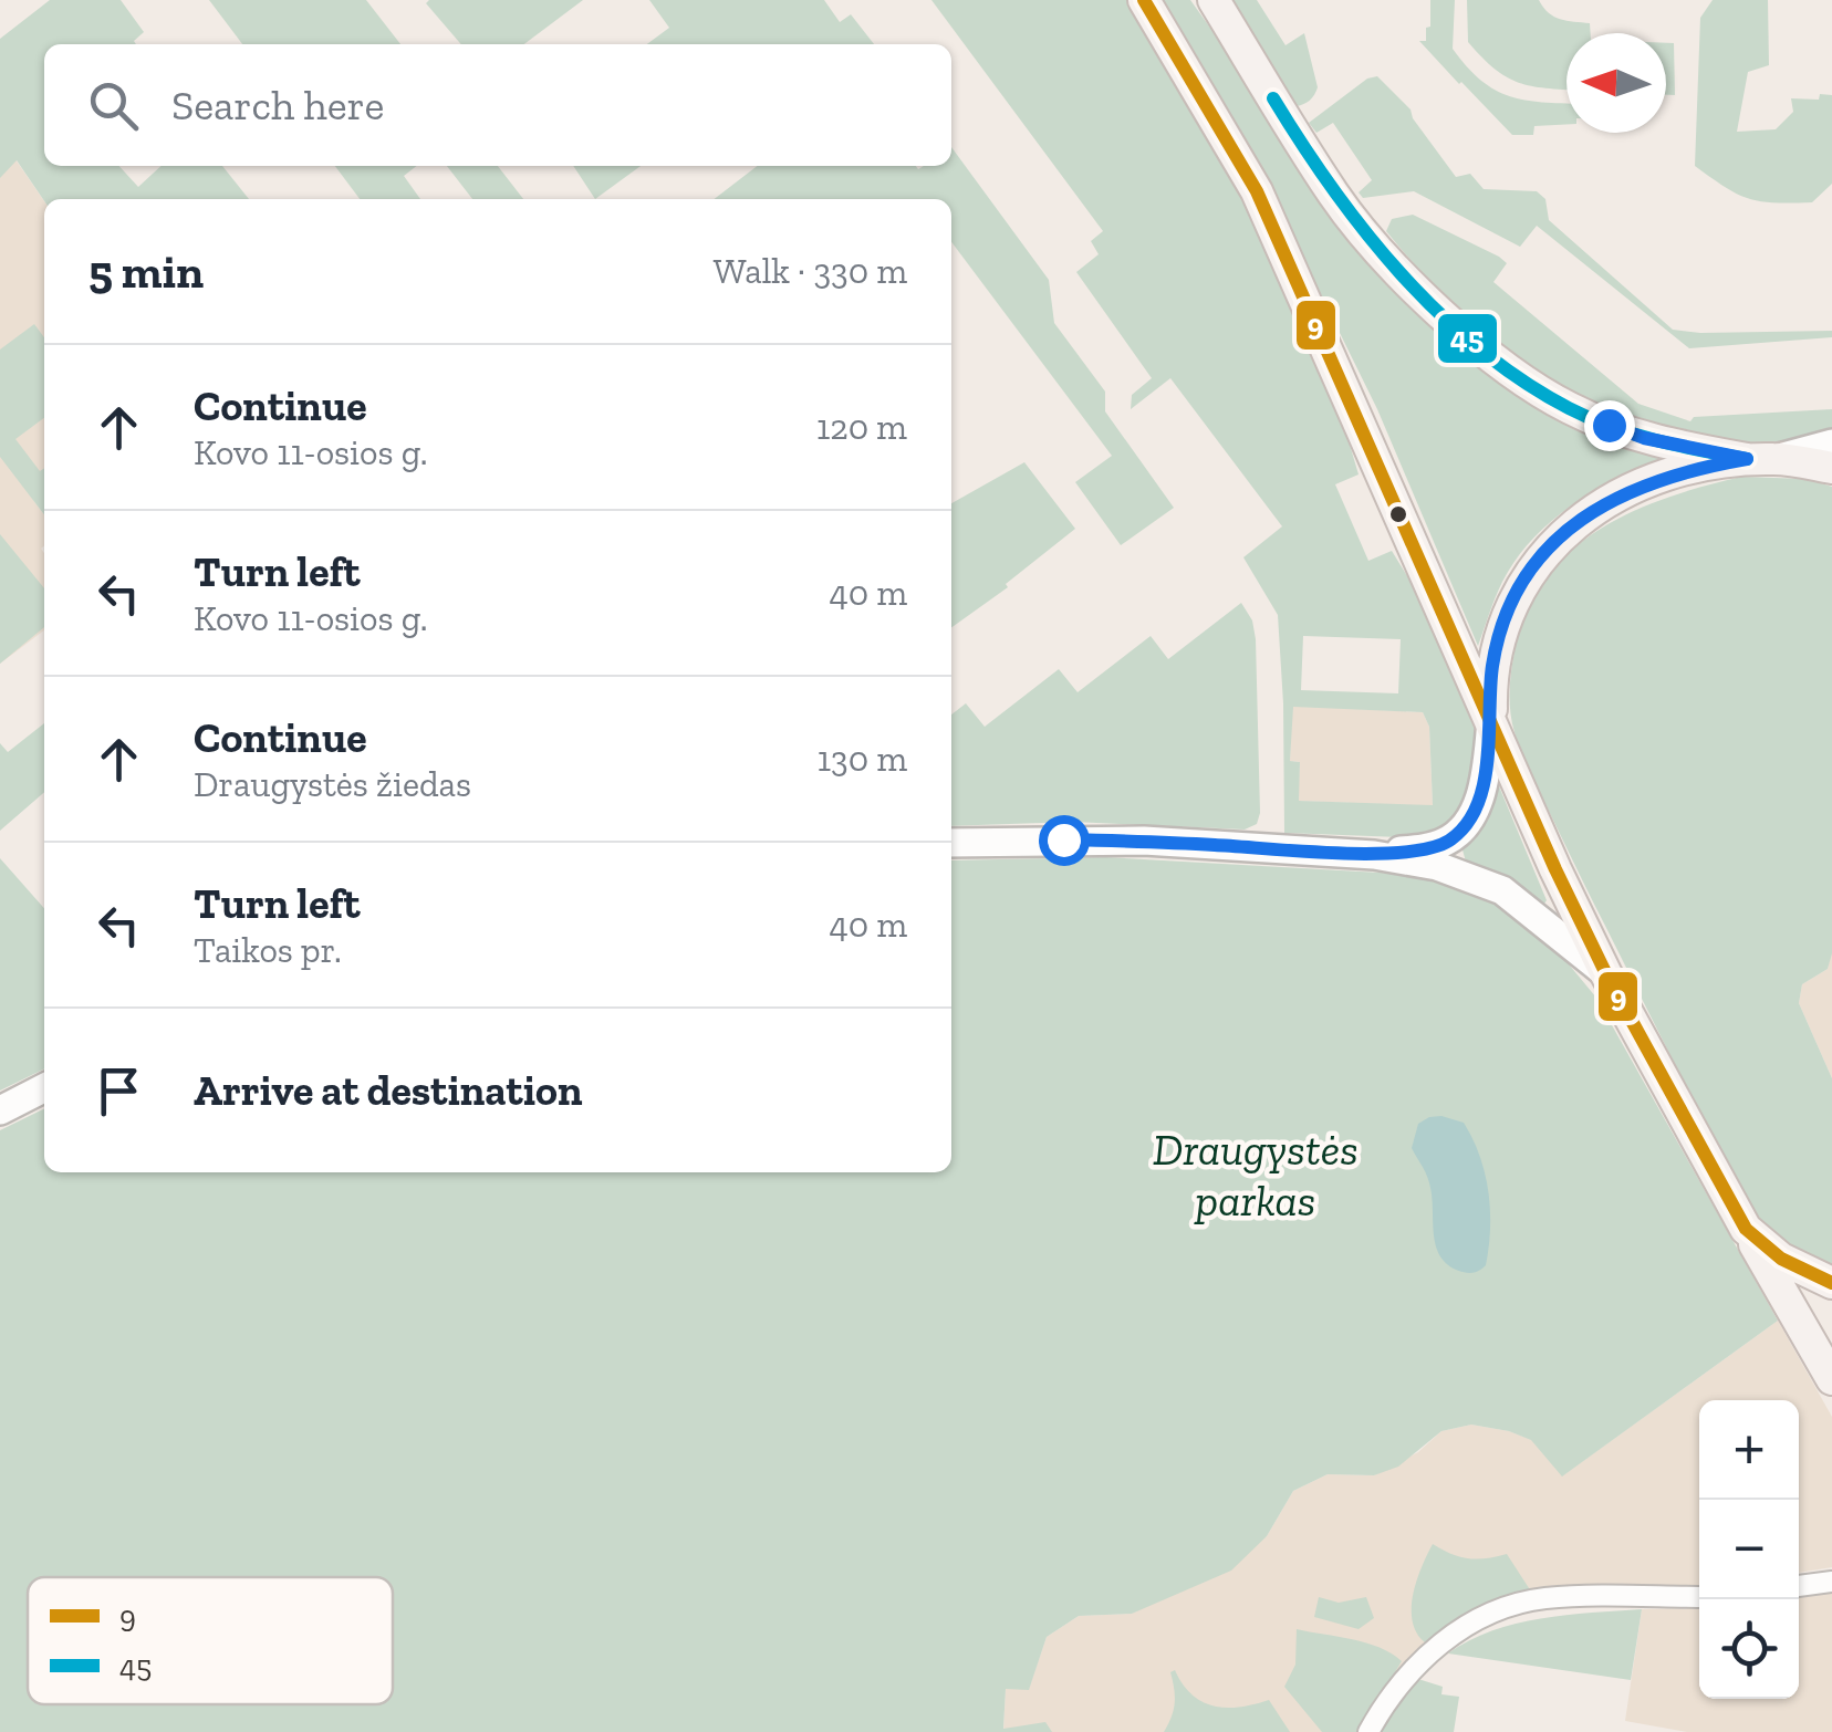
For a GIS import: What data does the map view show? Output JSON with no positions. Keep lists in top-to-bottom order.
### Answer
{
  "parks": ["Draugystės parkas"],
  "lines": ["transit line 9", "transit line 45"],
  "legend": ["9", "45"],
  "north": "left",
  "page": {
    "search": "Search here",
    "heading": ["5 min", "Walk · 330 m"],
    "list": [
      ["Continue", "Kovo 11-osios g.", "120 m"],
      ["Turn left", "Kovo 11-osios g.", "40 m"],
      ["Continue", "Draugystės žiedas", "130 m"],
      ["Turn left", "Taikos pr.", "40 m"],
      "Arrive at destination"
    ],
    "map_buttons": ["+", "−"]
  }
}
